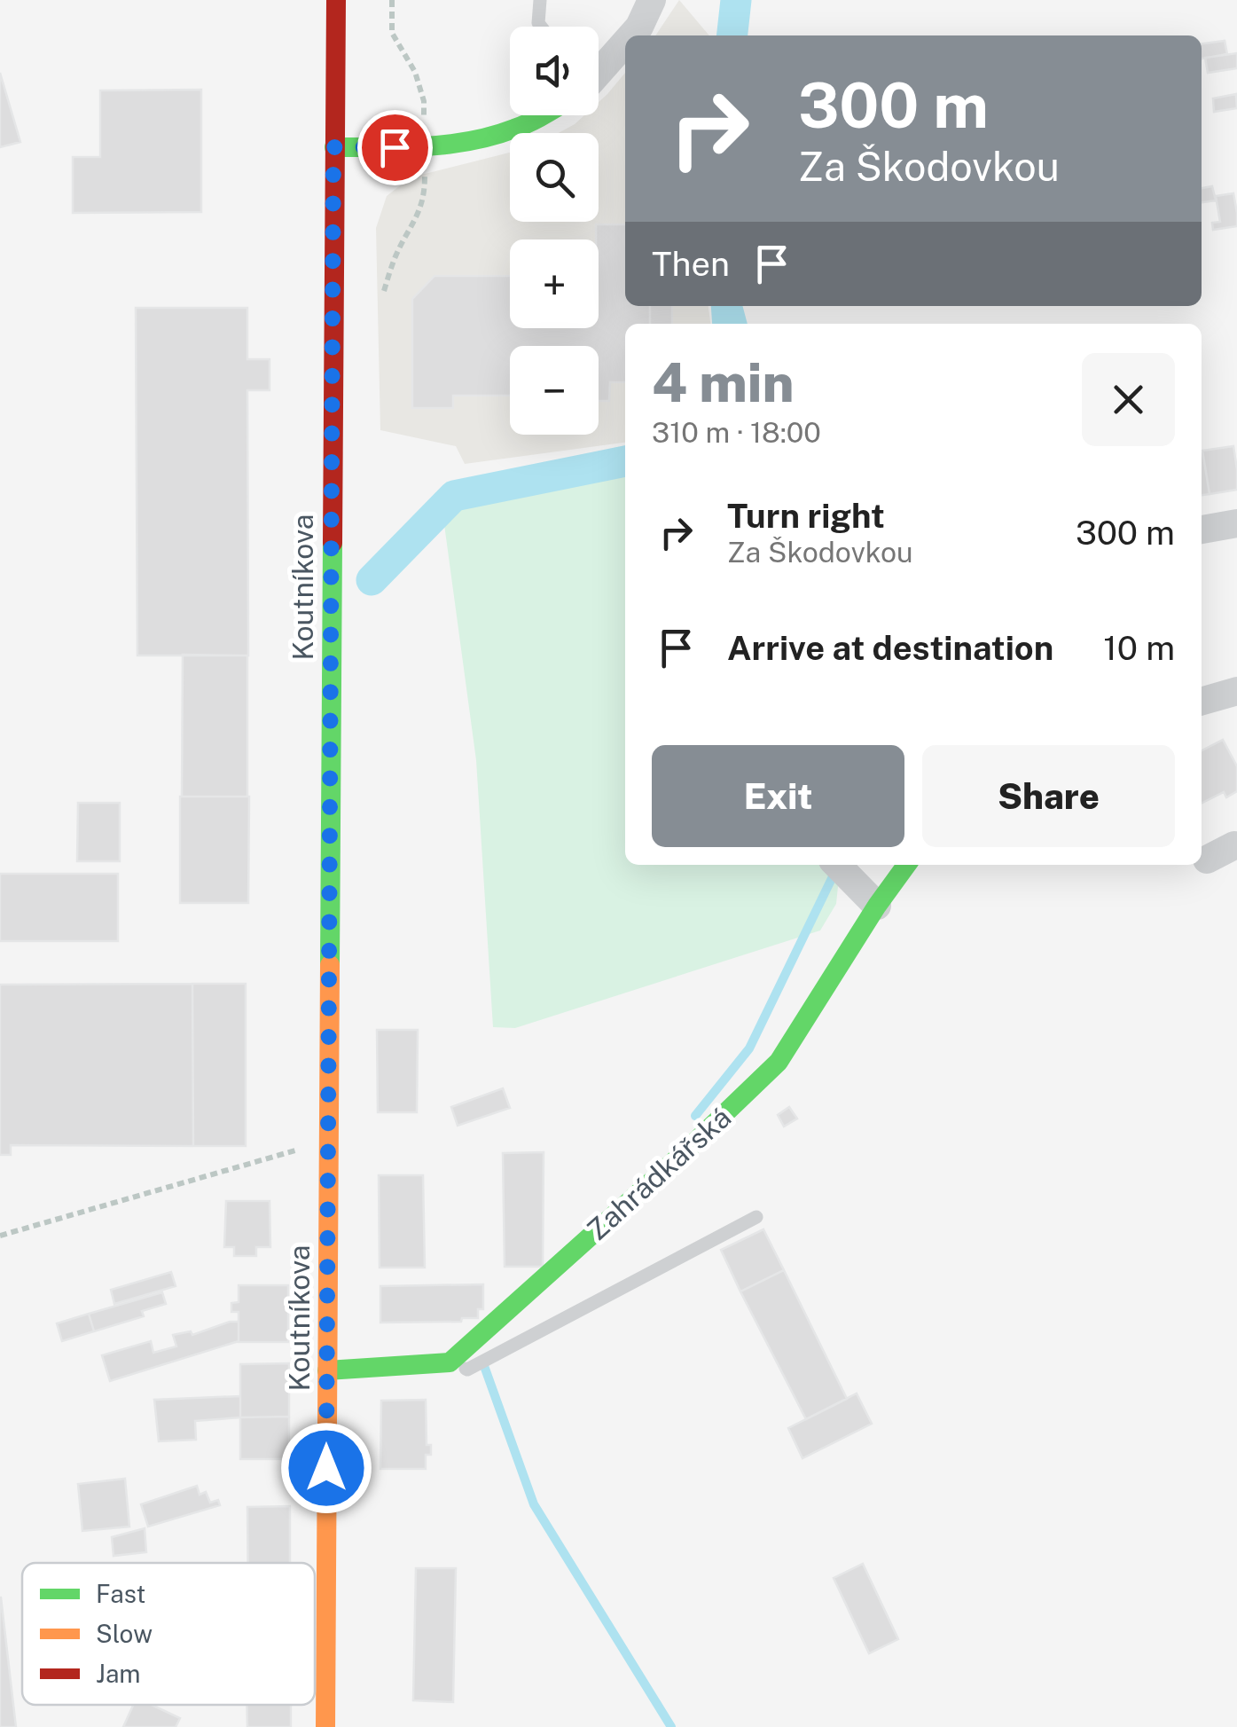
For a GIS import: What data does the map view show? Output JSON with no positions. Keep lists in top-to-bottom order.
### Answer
{
  "streets": {
    "main road": ["Koutníkova", "Zahrádkářská"]
  },
  "legend": ["Fast", "Slow", "Jam"],
  "page": {
    "map_buttons": ["+", "−"],
    "turn": ["300 m", "Za Škodovkou"],
    "then": "Then",
    "heading": ["4 min", "310 m · 18:00"],
    "list": [
      {
        "name": "Turn right",
        "note": "Za Škodovkou",
        "value": "300 m"
      },
      {
        "name": "Arrive at destination",
        "value": "10 m"
      }
    ],
    "buttons": ["Exit", "Share"]
  }
}
